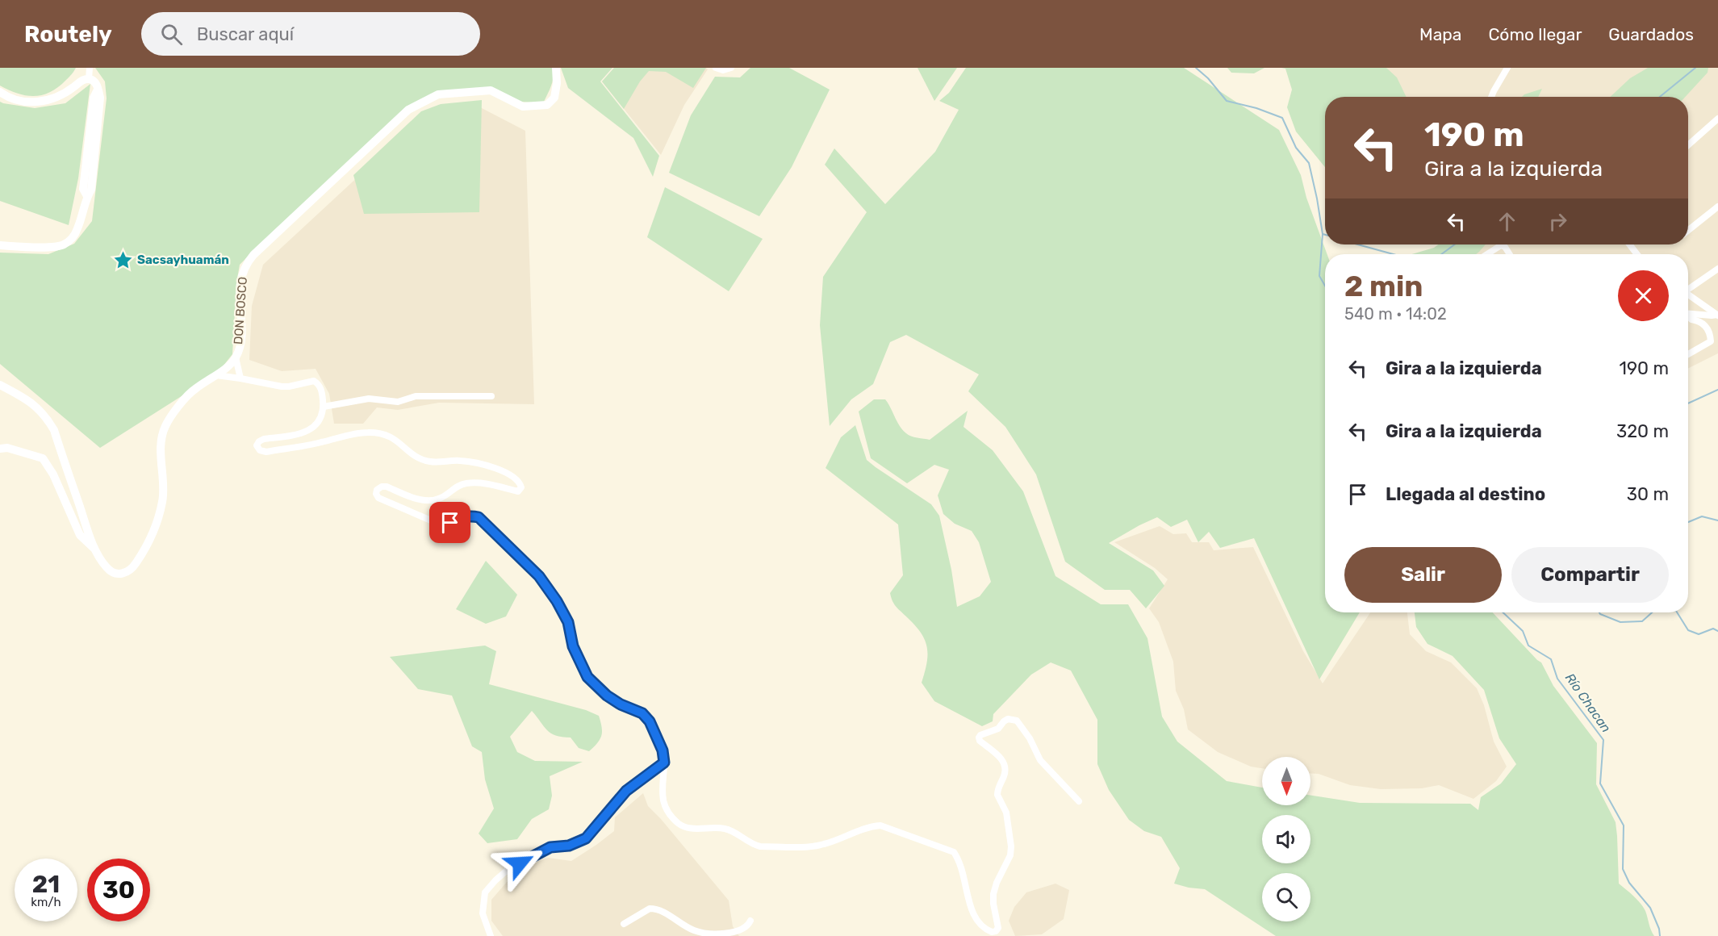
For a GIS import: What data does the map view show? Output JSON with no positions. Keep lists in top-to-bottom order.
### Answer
{
  "streets": {
    "street": ["DON BOSCO"]
  },
  "water": ["Río Chacan"],
  "places": {
    "place": ["Sacsayhuamán"]
  },
  "north": "bottom",
  "page": {
    "header": "Routely",
    "search": "Buscar aquí",
    "nav": ["Mapa", "Cómo llegar", "Guardados"],
    "turn": ["190 m", "Gira a la izquierda"],
    "heading": ["2 min", "540 m · 14:02"],
    "list": [
      {
        "name": "Gira a la izquierda",
        "value": "190 m"
      },
      {
        "name": "Gira a la izquierda",
        "value": "320 m"
      },
      {
        "name": "Llegada al destino",
        "value": "30 m"
      }
    ],
    "buttons": ["Salir", "Compartir"],
    "speed": "21 km/h",
    "limit": "30"
  }
}
